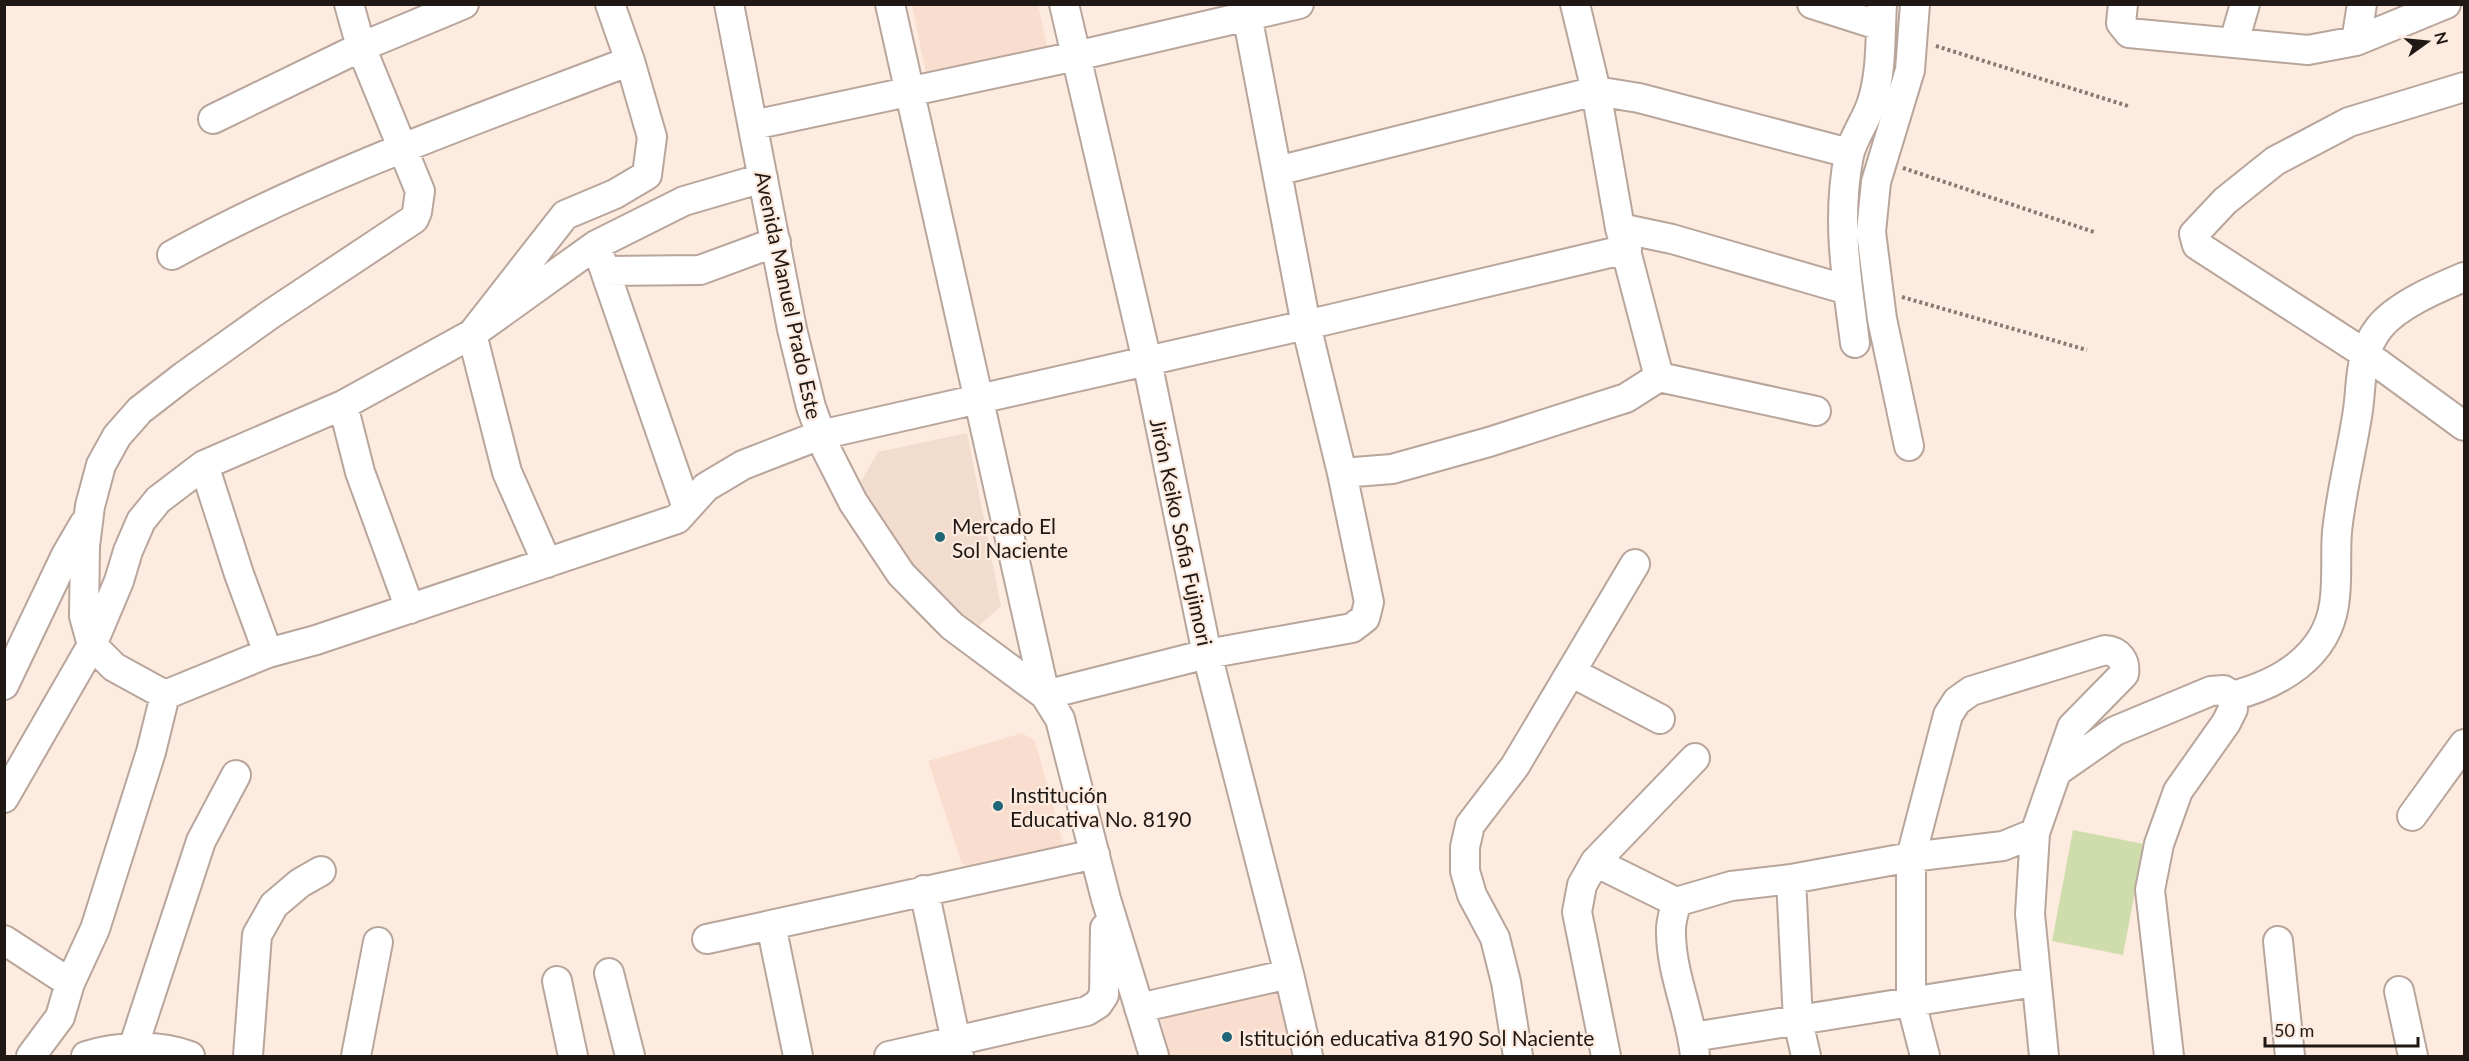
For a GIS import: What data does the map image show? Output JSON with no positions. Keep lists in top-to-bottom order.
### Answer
{
  "streets": {
    "street": ["Avenida Manuel Prado Este", "Jirón Keiko Sofia Fujimori"]
  },
  "places": ["Mercado El Sol Naciente", "Institución Educativa No. 8190", "Istitución educativa 8190 Sol Naciente"],
  "scale_bar": "50 m",
  "north": "right"
}
